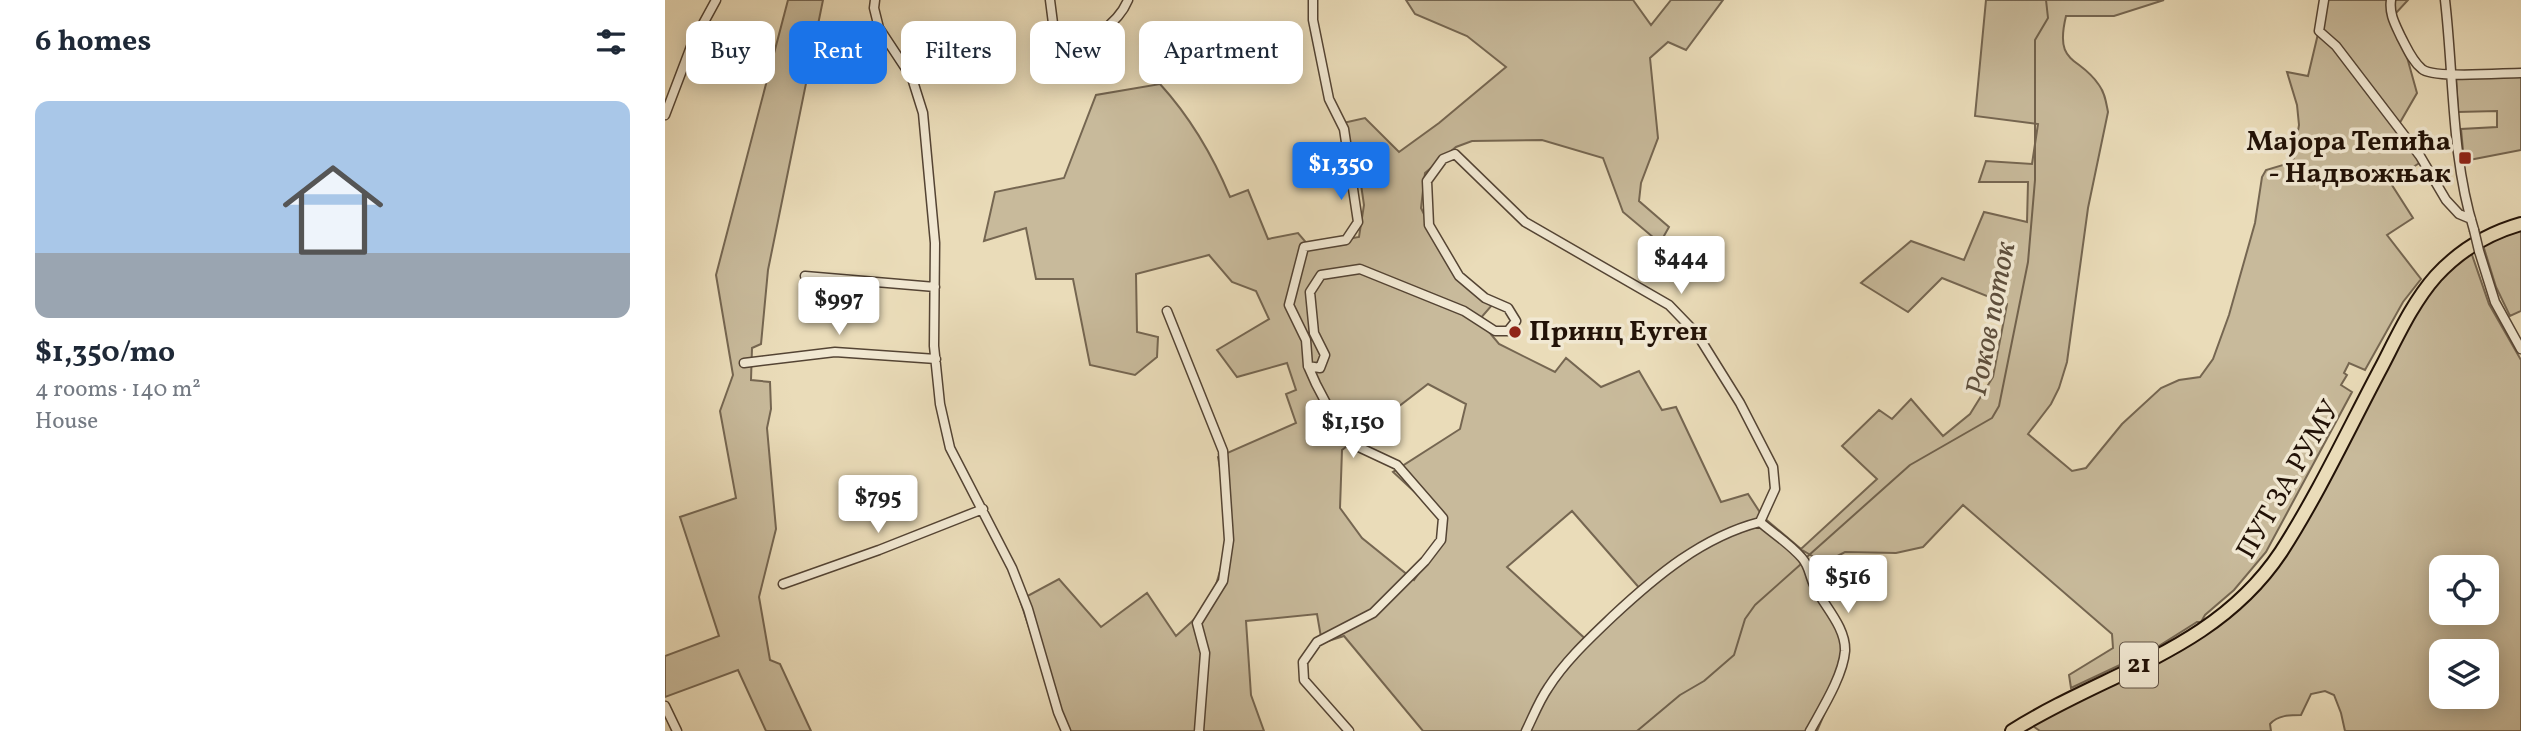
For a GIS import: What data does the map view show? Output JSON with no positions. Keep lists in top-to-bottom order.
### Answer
{
  "streets": {
    "main road": ["ПУТ ЗА РУМУ", "21"]
  },
  "water": ["Роков поток"],
  "places": {
    "transit": ["Мајора Тепића - Надвожњак"],
    "other": ["Принц Еуген"]
  },
  "page": {
    "heading": "6 homes",
    "chip": [
      "Buy",
      "Rent",
      "Filters",
      "New",
      "Apartment"
    ],
    "list": [
      {
        "name": "$1,350/mo",
        "note": "4 rooms · 140 m² · House"
      }
    ],
    "price": [
      "$1,350",
      "$444",
      "$997",
      "$1,150",
      "$795",
      "$516"
    ]
  }
}
